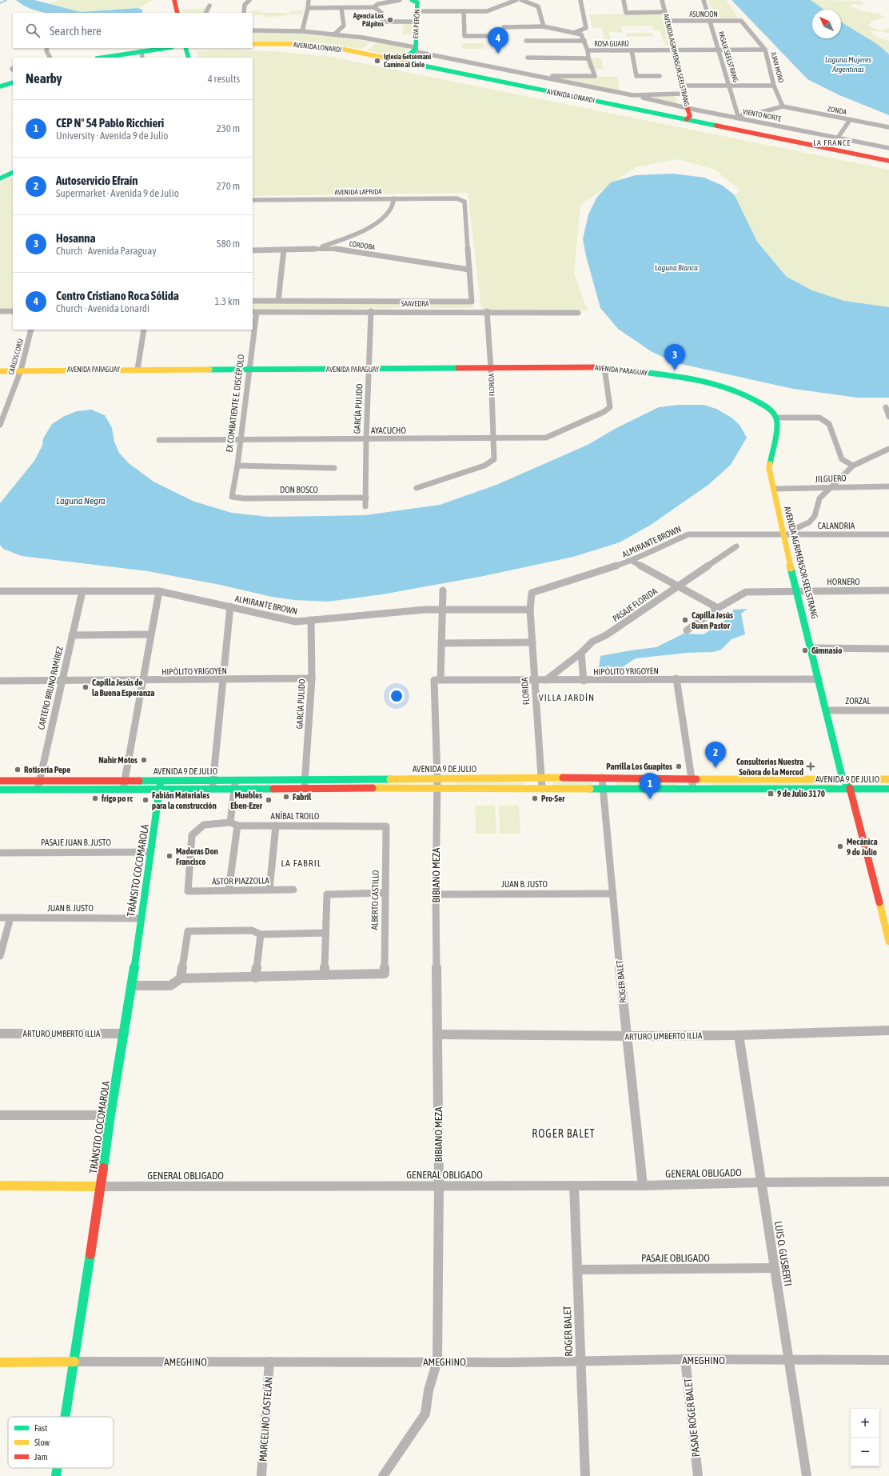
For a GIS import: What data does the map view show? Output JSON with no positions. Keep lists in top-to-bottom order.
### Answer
{
  "streets": {
    "street": [
      "ASUNCIÓN",
      "EVA PERÓN",
      "ROSA GUARÚ",
      "AVENIDA LONARDI",
      "PASAJE SEELSTRANG",
      "AVENIDA AGRIMENSOR SEELSTRANG",
      "JUAN MORO",
      "ZONDA",
      "VIENTO NORTE",
      "AVENIDA LAPRIDA",
      "CÓRDOBA",
      "SAAVEDRA",
      "CARLOS CORSI",
      "AVENIDA PARAGUAY",
      "FLORIDA",
      "EX COMBATIENTE E. DISCÉPOLO",
      "GARCÍA PULIDO",
      "AYACUCHO",
      "JILGUERO",
      "DON BOSCO",
      "CALANDRIA",
      "ALMIRANTE BROWN",
      "HORNERO",
      "PASAJE FLORIDA",
      "HIPÓLITO YRIGOYEN",
      "CARTERO BRUNO RAMÍREZ",
      "ZORZAL",
      "AVENIDA 9 DE JULIO",
      "ANÍBAL TROILO",
      "PASAJE JUAN B. JUSTO",
      "TRÁNSITO COCOMAROLA",
      "BIBIANO MEZA",
      "ÁSTOR PIAZZOLLA",
      "JUAN B. JUSTO",
      "ALBERTO CASTILLO",
      "ROGER BALET",
      "ARTURO UMBERTO ILLIA",
      "GENERAL OBLIGADO",
      "LUIS O. GUSBERTI",
      "PASAJE OBLIGADO",
      "AMEGHINO",
      "PASAJE ROGER BALET",
      "MARCELINO CASTELÁN"
    ]
  },
  "crossings": [
    ["ASUNCIÓN", "PASAJE SEELSTRANG"],
    ["ASUNCIÓN", "AVENIDA AGRIMENSOR SEELSTRANG"],
    ["ASUNCIÓN", "JUAN MORO"],
    ["EVA PERÓN", "AVENIDA LONARDI"],
    ["ROSA GUARÚ", "PASAJE SEELSTRANG"],
    ["ROSA GUARÚ", "AVENIDA AGRIMENSOR SEELSTRANG"],
    ["ROSA GUARÚ", "JUAN MORO"],
    ["AVENIDA LONARDI", "AVENIDA AGRIMENSOR SEELSTRANG"],
    ["PASAJE SEELSTRANG", "VIENTO NORTE"],
    ["AVENIDA AGRIMENSOR SEELSTRANG", "VIENTO NORTE"],
    ["AVENIDA AGRIMENSOR SEELSTRANG", "AVENIDA PARAGUAY"],
    ["AVENIDA AGRIMENSOR SEELSTRANG", "JILGUERO"],
    ["AVENIDA AGRIMENSOR SEELSTRANG", "CALANDRIA"],
    ["AVENIDA AGRIMENSOR SEELSTRANG", "ALMIRANTE BROWN"],
    ["AVENIDA AGRIMENSOR SEELSTRANG", "HORNERO"],
    ["AVENIDA AGRIMENSOR SEELSTRANG", "HIPÓLITO YRIGOYEN"],
    ["AVENIDA AGRIMENSOR SEELSTRANG", "ZORZAL"],
    ["AVENIDA AGRIMENSOR SEELSTRANG", "AVENIDA 9 DE JULIO"],
    ["JUAN MORO", "ZONDA"],
    ["AVENIDA LAPRIDA", "CÓRDOBA"],
    ["AVENIDA LAPRIDA", "SAAVEDRA"],
    ["CÓRDOBA", "SAAVEDRA"],
    ["SAAVEDRA", "FLORIDA"],
    ["SAAVEDRA", "EX COMBATIENTE E. DISCÉPOLO"],
    ["SAAVEDRA", "GARCÍA PULIDO"],
    ["CARLOS CORSI", "AVENIDA PARAGUAY"],
    ["AVENIDA PARAGUAY", "FLORIDA"],
    ["AVENIDA PARAGUAY", "EX COMBATIENTE E. DISCÉPOLO"],
    ["AVENIDA PARAGUAY", "GARCÍA PULIDO"],
    ["AVENIDA PARAGUAY", "AYACUCHO"],
    ["FLORIDA", "AYACUCHO"],
    ["FLORIDA", "ALMIRANTE BROWN"],
    ["FLORIDA", "HIPÓLITO YRIGOYEN"],
    ["FLORIDA", "AVENIDA 9 DE JULIO"],
    ["EX COMBATIENTE E. DISCÉPOLO", "AYACUCHO"],
    ["EX COMBATIENTE E. DISCÉPOLO", "DON BOSCO"],
    ["GARCÍA PULIDO", "AYACUCHO"],
    ["GARCÍA PULIDO", "DON BOSCO"],
    ["GARCÍA PULIDO", "ALMIRANTE BROWN"],
    ["GARCÍA PULIDO", "HIPÓLITO YRIGOYEN"],
    ["GARCÍA PULIDO", "AVENIDA 9 DE JULIO"],
    ["CALANDRIA", "ALMIRANTE BROWN"],
    ["ALMIRANTE BROWN", "CARTERO BRUNO RAMÍREZ"],
    ["ALMIRANTE BROWN", "BIBIANO MEZA"],
    ["PASAJE FLORIDA", "HIPÓLITO YRIGOYEN"],
    ["HIPÓLITO YRIGOYEN", "CARTERO BRUNO RAMÍREZ"],
    ["HIPÓLITO YRIGOYEN", "BIBIANO MEZA"],
    ["CARTERO BRUNO RAMÍREZ", "AVENIDA 9 DE JULIO"],
    ["AVENIDA 9 DE JULIO", "TRÁNSITO COCOMAROLA"],
    ["AVENIDA 9 DE JULIO", "BIBIANO MEZA"],
    ["AVENIDA 9 DE JULIO", "ROGER BALET"],
    ["ANÍBAL TROILO", "ÁSTOR PIAZZOLLA"],
    ["ANÍBAL TROILO", "ALBERTO CASTILLO"],
    ["PASAJE JUAN B. JUSTO", "TRÁNSITO COCOMAROLA"],
    ["TRÁNSITO COCOMAROLA", "JUAN B. JUSTO"],
    ["TRÁNSITO COCOMAROLA", "ARTURO UMBERTO ILLIA"],
    ["TRÁNSITO COCOMAROLA", "GENERAL OBLIGADO"],
    ["TRÁNSITO COCOMAROLA", "AMEGHINO"],
    ["BIBIANO MEZA", "JUAN B. JUSTO"],
    ["BIBIANO MEZA", "ARTURO UMBERTO ILLIA"],
    ["BIBIANO MEZA", "GENERAL OBLIGADO"],
    ["BIBIANO MEZA", "AMEGHINO"],
    ["JUAN B. JUSTO", "ROGER BALET"],
    ["ROGER BALET", "ARTURO UMBERTO ILLIA"],
    ["ROGER BALET", "GENERAL OBLIGADO"],
    ["ROGER BALET", "PASAJE OBLIGADO"],
    ["ROGER BALET", "AMEGHINO"],
    ["ARTURO UMBERTO ILLIA", "LUIS O. GUSBERTI"],
    ["GENERAL OBLIGADO", "LUIS O. GUSBERTI"],
    ["LUIS O. GUSBERTI", "PASAJE OBLIGADO"],
    ["LUIS O. GUSBERTI", "AMEGHINO"],
    ["AMEGHINO", "PASAJE ROGER BALET"],
    ["AMEGHINO", "MARCELINO CASTELÁN"]
  ],
  "districts": [
    "LA FRANCE",
    "VILLA JARDÍN",
    "LA FABRIL",
    "ROGER BALET"
  ],
  "water": ["Laguna Mujeres Argentinas", "Laguna Blanca", "Laguna Negra"],
  "places": {
    "other": [
      "Agencia Los Pálpitos",
      "Iglesia Getsemaní Camino al Cielo",
      "Capilla Jesús Buen Pastor",
      "Gimnasio",
      "Capilla Jesús de la Buena Esperanza",
      "Nahir Motos",
      "Parrilla Los Guapitos",
      "Rotisería Pepe",
      "Fabril",
      "frigo po rc",
      "Pro-Ser",
      "Fabián Materiales para la construcción",
      "Muebles Eben-Ezer",
      "Mecánica 9 de Julio",
      "Maderas Don Francisco"
    ],
    "health": ["Consultorios Nuestra Señora de la Merced"],
    "transit": ["9 de Julio 3170"]
  },
  "legend": ["Fast", "Slow", "Jam"],
  "north": "top left",
  "page": {
    "search": "Search here",
    "pins": [
      "4",
      "3",
      "2",
      "1"
    ],
    "heading": ["Nearby", "4 results"],
    "list": [
      {
        "mark": "1",
        "name": "CEP Nº 54 Pablo Ricchieri",
        "note": "University · Avenida 9 de Julio",
        "value": "230 m"
      },
      {
        "mark": "2",
        "name": "Autoservicio Efraín",
        "note": "Supermarket · Avenida 9 de Julio",
        "value": "270 m"
      },
      {
        "mark": "3",
        "name": "Hosanna",
        "note": "Church · Avenida Paraguay",
        "value": "580 m"
      },
      {
        "mark": "4",
        "name": "Centro Cristiano Roca Sólida",
        "note": "Church · Avenida Lonardi",
        "value": "1.3 km"
      }
    ],
    "map_buttons": ["+", "−"]
  }
}
